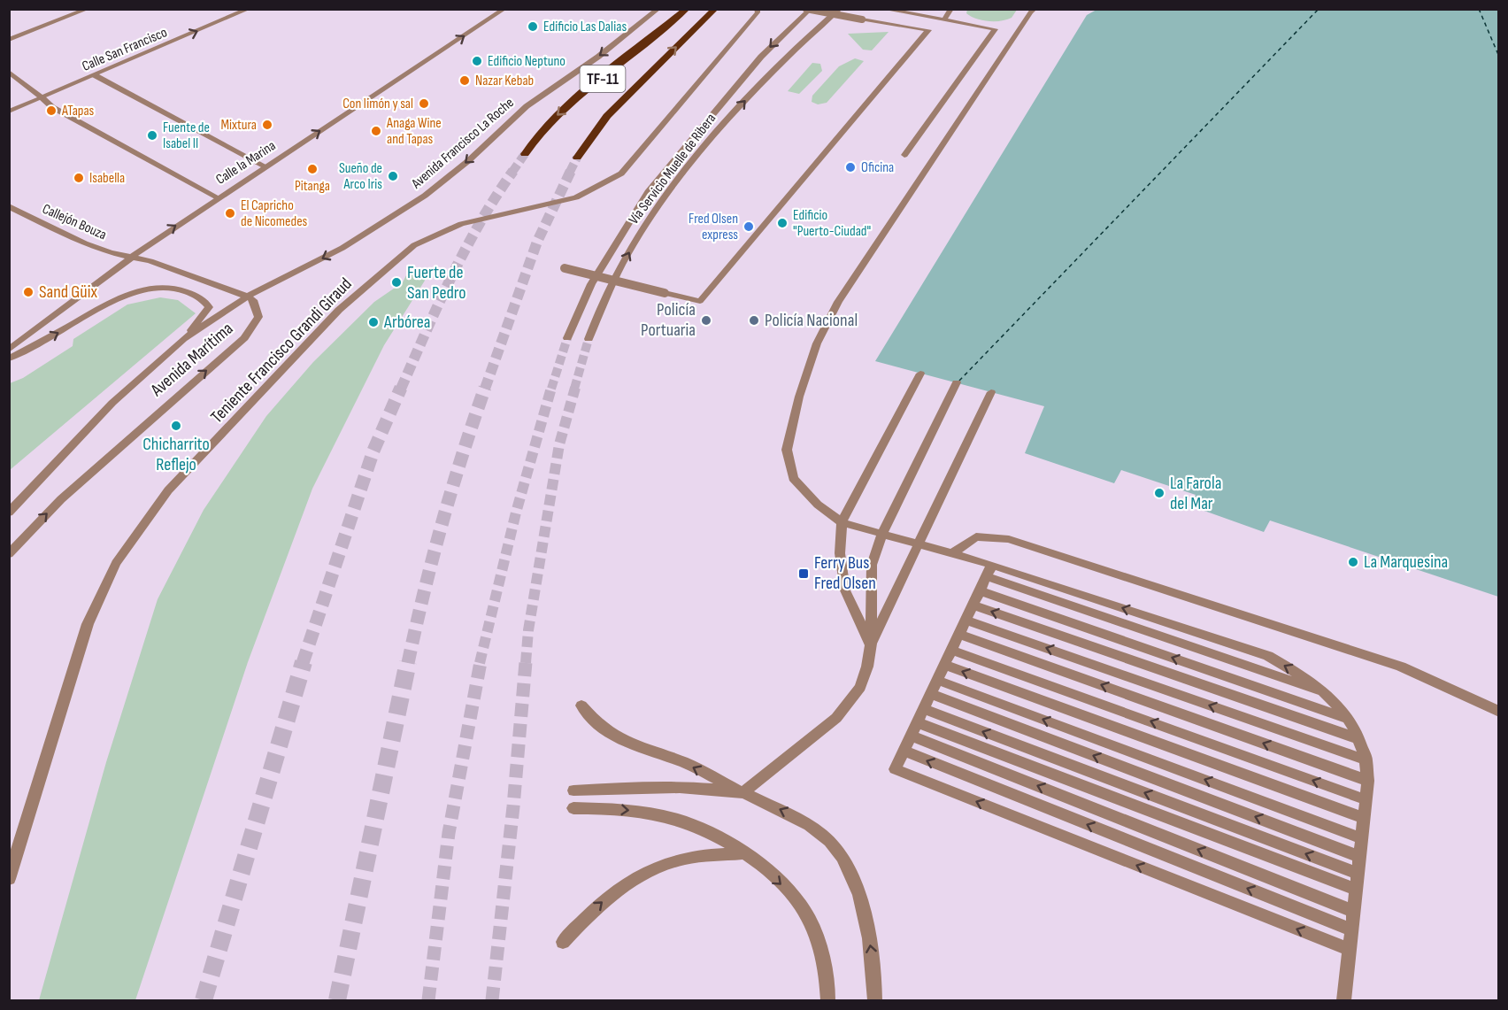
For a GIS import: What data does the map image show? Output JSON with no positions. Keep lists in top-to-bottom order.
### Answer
{
  "streets": {
    "main road": ["TF-11"],
    "street": [
      "Calle San Francisco",
      "Avenida Francisco La Roche",
      "Calle la Marina",
      "Vía Servicio Muelle de Ribera",
      "Callejón Bouza",
      "Teniente Francisco Grandi Giraud",
      "Avenida Marítima"
    ]
  },
  "crossings": [
    ["Avenida Francisco La Roche", "Callejón Bouza"],
    ["Avenida Francisco La Roche", "Avenida Marítima"],
    ["Calle la Marina", "Callejón Bouza"],
    ["Callejón Bouza", "Avenida Marítima"]
  ],
  "one_way": ["Calle San Francisco", "Avenida Francisco La Roche", "Calle la Marina"],
  "places": {
    "other": [
      "Edificio Las Dalias",
      "Edificio Neptuno",
      "Nazar Kebab",
      "Con limón y sal",
      "ATapas",
      "Mixtura",
      "Anaga Wine and Tapas",
      "Fuente de Isabel II",
      "Oficina",
      "Pitanga",
      "Sueño de Arco Iris",
      "Isabella",
      "El Capricho de Nicomedes",
      "Edificio \"Puerto-Ciudad\"",
      "Fred Olsen express",
      "Fuerte de San Pedro",
      "Sand Güix",
      "Policía Portuaria",
      "Policía Nacional",
      "Arbórea",
      "Chicharrito Reflejo",
      "La Farola del Mar",
      "La Marquesina"
    ],
    "transit": ["Ferry Bus Fred Olsen"]
  }
}
